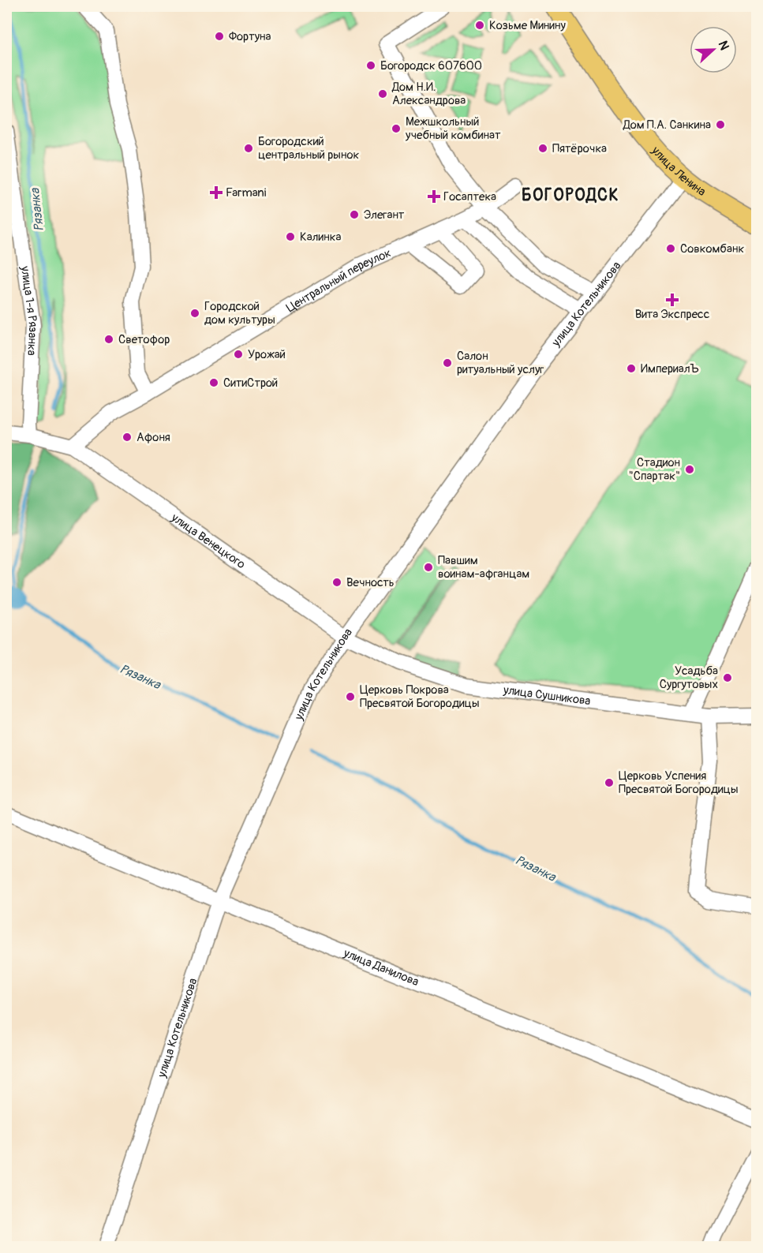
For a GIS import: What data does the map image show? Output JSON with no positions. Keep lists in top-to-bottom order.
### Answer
{
  "streets": {
    "main road": ["улица Ленина"],
    "street": [
      "Центральный переулок",
      "улица Котельникова",
      "улица 1-я Рязанка",
      "улица Венецкого",
      "улица Сушникова",
      "улица Данилова"
    ]
  },
  "crossings": [
    ["улица Ленина", "улица Котельникова"],
    ["Центральный переулок", "улица Венецкого"],
    ["улица Котельникова", "улица Венецкого"],
    ["улица Котельникова", "улица Сушникова"],
    ["улица Котельникова", "улица Данилова"],
    ["улица Венецкого", "улица Сушникова"]
  ],
  "districts": ["БОГОРОДСК"],
  "water": ["Рязанка"],
  "places": {
    "other": [
      "Козьме Минину",
      "Фортуна",
      "Богородск 607600",
      "Дом Н.И. Александрова",
      "Дом П.А. Санкина",
      "Межшкольный учебный комбинат",
      "Богородский центральный рынок",
      "Пятёрочка",
      "Элегант",
      "Калинка",
      "Совкомбанк",
      "Городской дом культуры",
      "Светофор",
      "Урожай",
      "Салон ритуальный услуг",
      "ИмпериалЪ",
      "СитиСтрой",
      "Афоня",
      "Стадион \"Спартак\"",
      "Павшим воинам-афганцам",
      "Вечность",
      "Усадьба Сургутовых",
      "Церковь Покрова Пресвятой Богородицы",
      "Церковь Успения Пресвятой Богородицы"
    ],
    "health": ["Farmani", "Госаптека", "Вита Экспресс"]
  },
  "north": "right"
}
